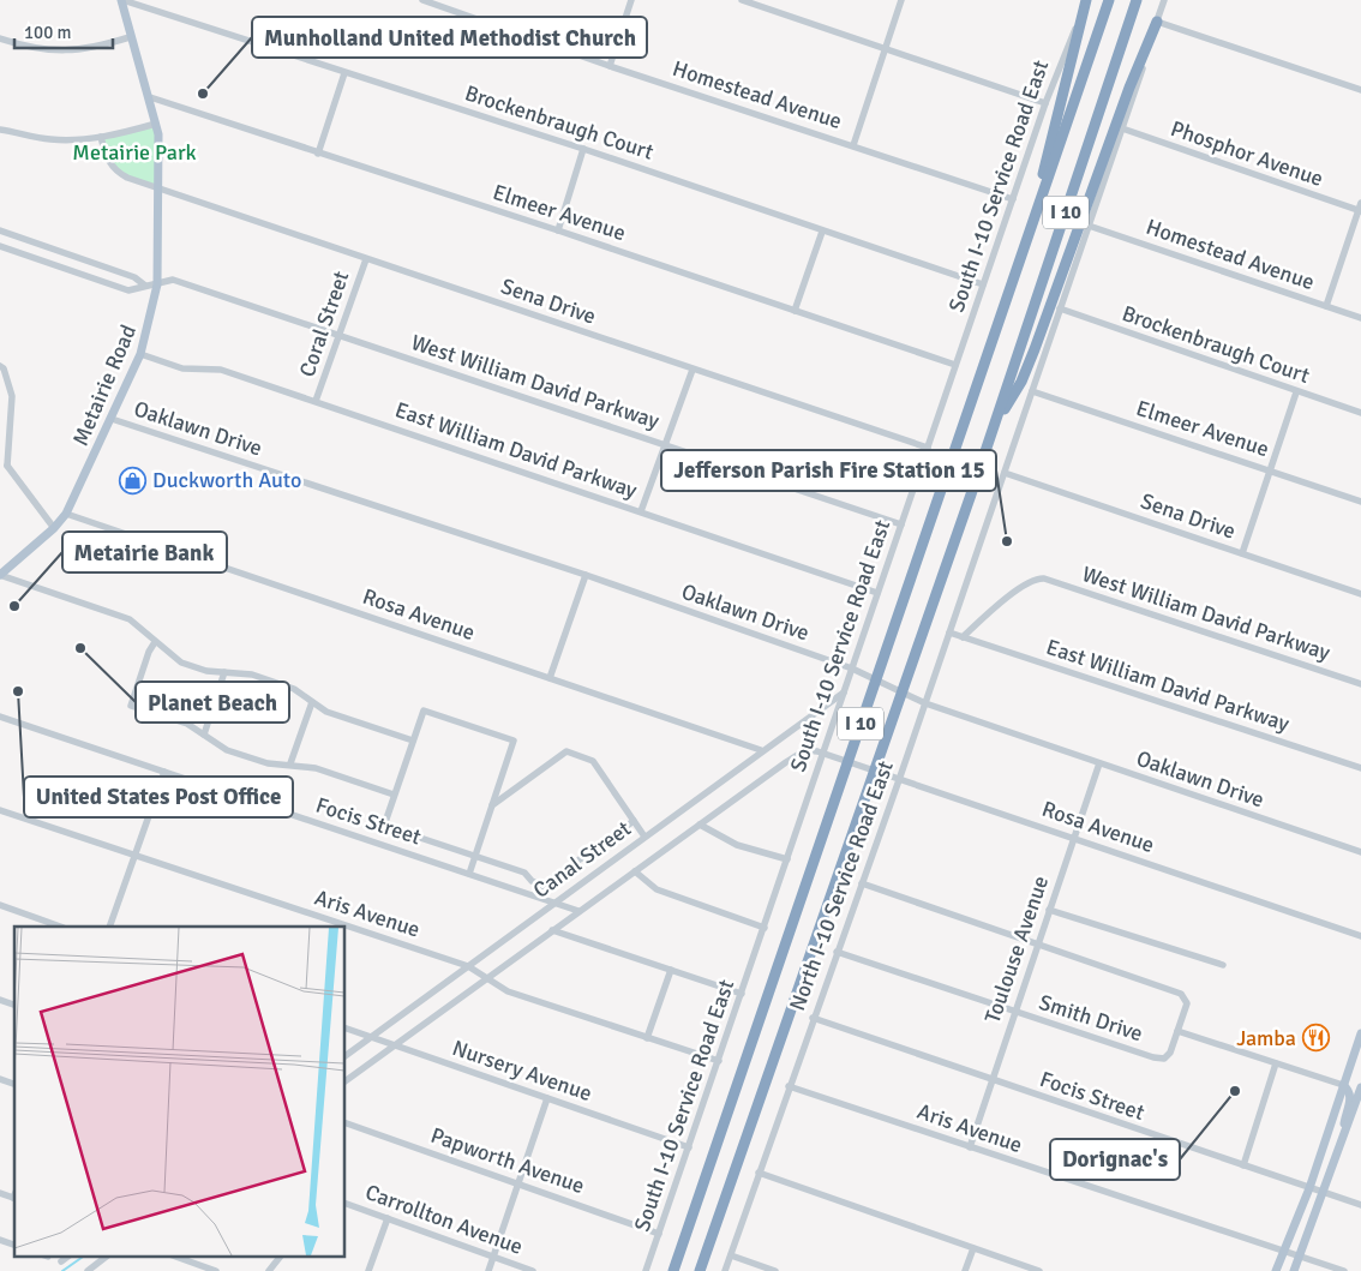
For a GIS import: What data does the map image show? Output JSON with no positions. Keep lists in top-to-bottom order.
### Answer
{
  "streets": {
    "highway": ["I 10"],
    "main road": ["Metairie Road"],
    "street": [
      "Homestead Avenue",
      "Brockenbraugh Court",
      "Phosphor Avenue",
      "South I-10 Service Road East",
      "Elmeer Avenue",
      "Sena Drive",
      "Coral Street",
      "West William David Parkway",
      "Oaklawn Drive",
      "East William David Parkway",
      "Rosa Avenue",
      "Focis Street",
      "Canal Street",
      "North I-10 Service Road East",
      "Aris Avenue",
      "Toulouse Avenue",
      "Smith Drive",
      "Nursery Avenue",
      "Papworth Avenue",
      "Carrollton Avenue"
    ]
  },
  "crossings": [
    ["Homestead Avenue", "South I-10 Service Road East"],
    ["Homestead Avenue", "North I-10 Service Road East"],
    ["Brockenbraugh Court", "South I-10 Service Road East"],
    ["Brockenbraugh Court", "Metairie Road"],
    ["Brockenbraugh Court", "North I-10 Service Road East"],
    ["Phosphor Avenue", "North I-10 Service Road East"],
    ["South I-10 Service Road East", "Elmeer Avenue"],
    ["South I-10 Service Road East", "Sena Drive"],
    ["South I-10 Service Road East", "West William David Parkway"],
    ["South I-10 Service Road East", "Oaklawn Drive"],
    ["South I-10 Service Road East", "East William David Parkway"],
    ["South I-10 Service Road East", "Rosa Avenue"],
    ["South I-10 Service Road East", "Canal Street"],
    ["South I-10 Service Road East", "Aris Avenue"],
    ["South I-10 Service Road East", "Nursery Avenue"],
    ["South I-10 Service Road East", "Papworth Avenue"],
    ["Elmeer Avenue", "Metairie Road"],
    ["Elmeer Avenue", "North I-10 Service Road East"],
    ["Sena Drive", "Coral Street"],
    ["Sena Drive", "Metairie Road"],
    ["Sena Drive", "North I-10 Service Road East"],
    ["Coral Street", "West William David Parkway"],
    ["Coral Street", "East William David Parkway"],
    ["West William David Parkway", "Metairie Road"],
    ["West William David Parkway", "East William David Parkway"],
    ["Metairie Road", "Oaklawn Drive"],
    ["Metairie Road", "East William David Parkway"],
    ["Metairie Road", "Rosa Avenue"],
    ["Oaklawn Drive", "North I-10 Service Road East"],
    ["Oaklawn Drive", "Toulouse Avenue"],
    ["Rosa Avenue", "Canal Street"],
    ["Rosa Avenue", "North I-10 Service Road East"],
    ["Rosa Avenue", "Toulouse Avenue"],
    ["Focis Street", "Canal Street"],
    ["Focis Street", "North I-10 Service Road East"],
    ["Focis Street", "Toulouse Avenue"],
    ["Canal Street", "Aris Avenue"],
    ["Canal Street", "Nursery Avenue"],
    ["North I-10 Service Road East", "Aris Avenue"],
    ["North I-10 Service Road East", "Smith Drive"],
    ["Aris Avenue", "Toulouse Avenue"],
    ["Toulouse Avenue", "Smith Drive"]
  ],
  "parks": ["Metairie Park"],
  "places": {
    "other": [
      "Munholland United Methodist Church",
      "Jefferson Parish Fire Station 15",
      "Metairie Bank",
      "Planet Beach",
      "United States Post Office",
      "Dorignac's"
    ],
    "shop": ["Duckworth Auto"],
    "restaurant": ["Jamba"]
  },
  "scale_bar": "100 m"
}
